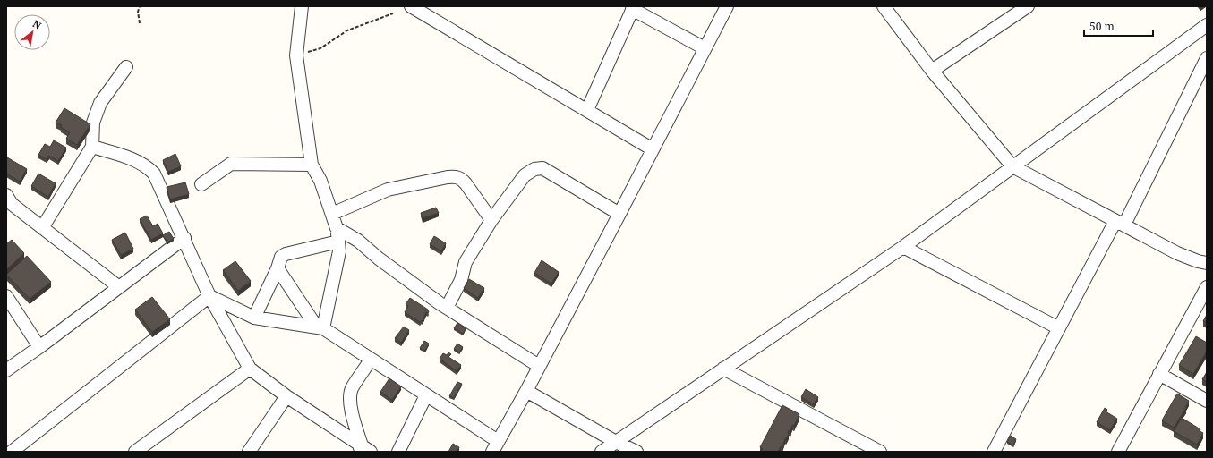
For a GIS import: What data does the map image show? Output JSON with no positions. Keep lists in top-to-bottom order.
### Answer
{
  "scale_bar": "50 m",
  "north": "top right"
}
